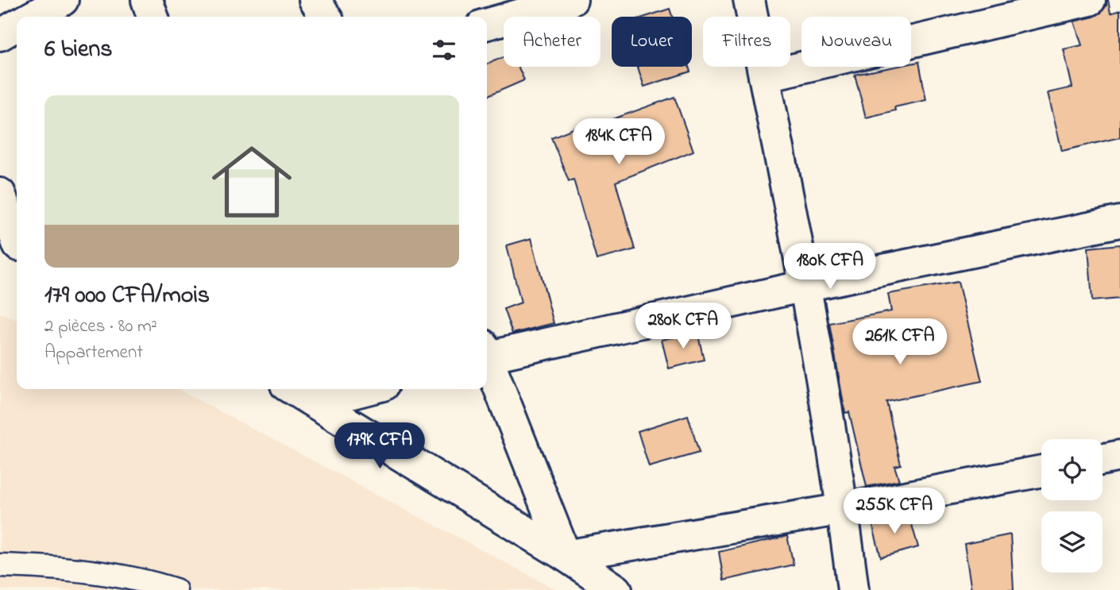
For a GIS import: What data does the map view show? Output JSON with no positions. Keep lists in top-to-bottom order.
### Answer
{
  "page": {
    "chip": [
      "Acheter",
      "Louer",
      "Filtres",
      "Nouveau"
    ],
    "heading": "6 biens",
    "list": [
      {
        "name": "179 000 CFA/mois",
        "note": "2 pièces · 80 m² · Appartement"
      }
    ],
    "price": [
      "184K CFA",
      "180K CFA",
      "280K CFA",
      "261K CFA",
      "179K CFA",
      "255K CFA"
    ]
  }
}
